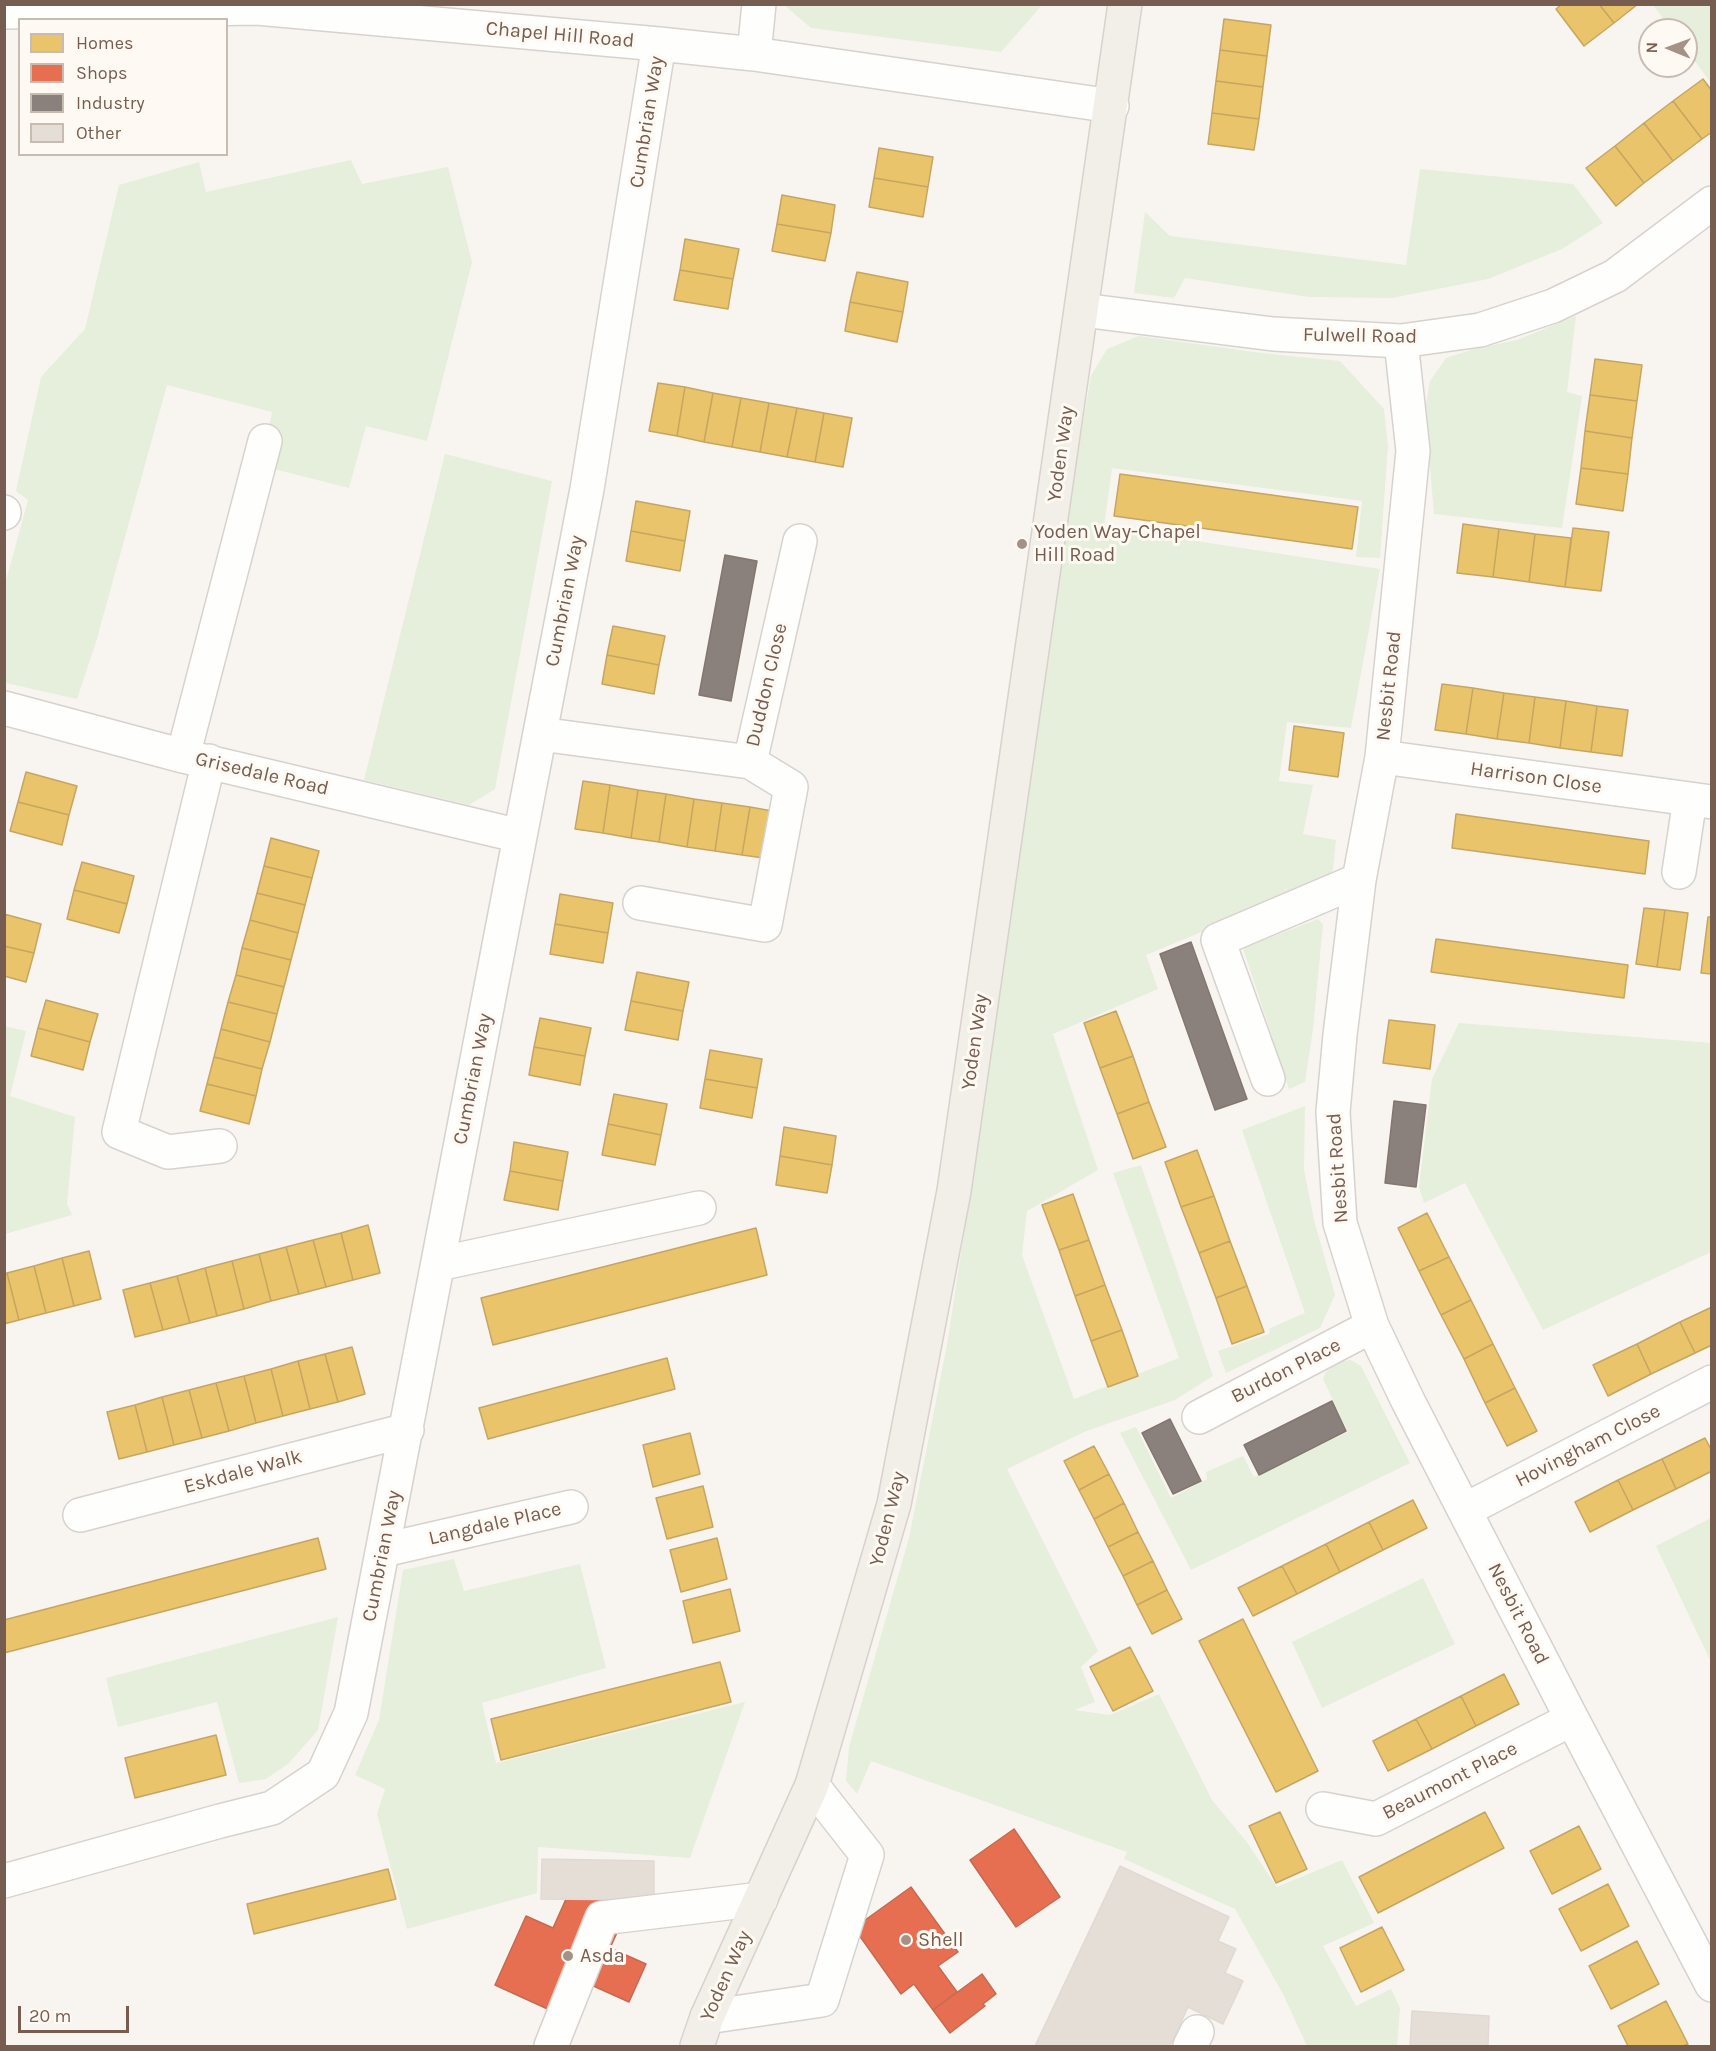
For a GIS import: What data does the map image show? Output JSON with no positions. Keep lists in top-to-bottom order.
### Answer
{
  "streets": {
    "main road": ["Yoden Way"],
    "street": [
      "Chapel Hill Road",
      "Cumbrian Way",
      "Fulwell Road",
      "Duddon Close",
      "Nesbit Road",
      "Grisedale Road",
      "Harrison Close",
      "Burdon Place",
      "Hovingham Close",
      "Eskdale Walk",
      "Langdale Place",
      "Beaumont Place"
    ]
  },
  "crossings": [
    ["Chapel Hill Road", "Cumbrian Way"],
    ["Chapel Hill Road", "Yoden Way"],
    ["Cumbrian Way", "Duddon Close"],
    ["Cumbrian Way", "Grisedale Road"],
    ["Cumbrian Way", "Eskdale Walk"],
    ["Cumbrian Way", "Langdale Place"],
    ["Fulwell Road", "Yoden Way"],
    ["Fulwell Road", "Nesbit Road"],
    ["Nesbit Road", "Harrison Close"],
    ["Nesbit Road", "Burdon Place"],
    ["Nesbit Road", "Hovingham Close"],
    ["Nesbit Road", "Beaumont Place"]
  ],
  "places": ["Yoden Way-Chapel Hill Road", "Shell", "Asda"],
  "legend": [
    "Homes",
    "Shops",
    "Industry",
    "Other"
  ],
  "scale_bar": "20 m",
  "north": "left"
}
